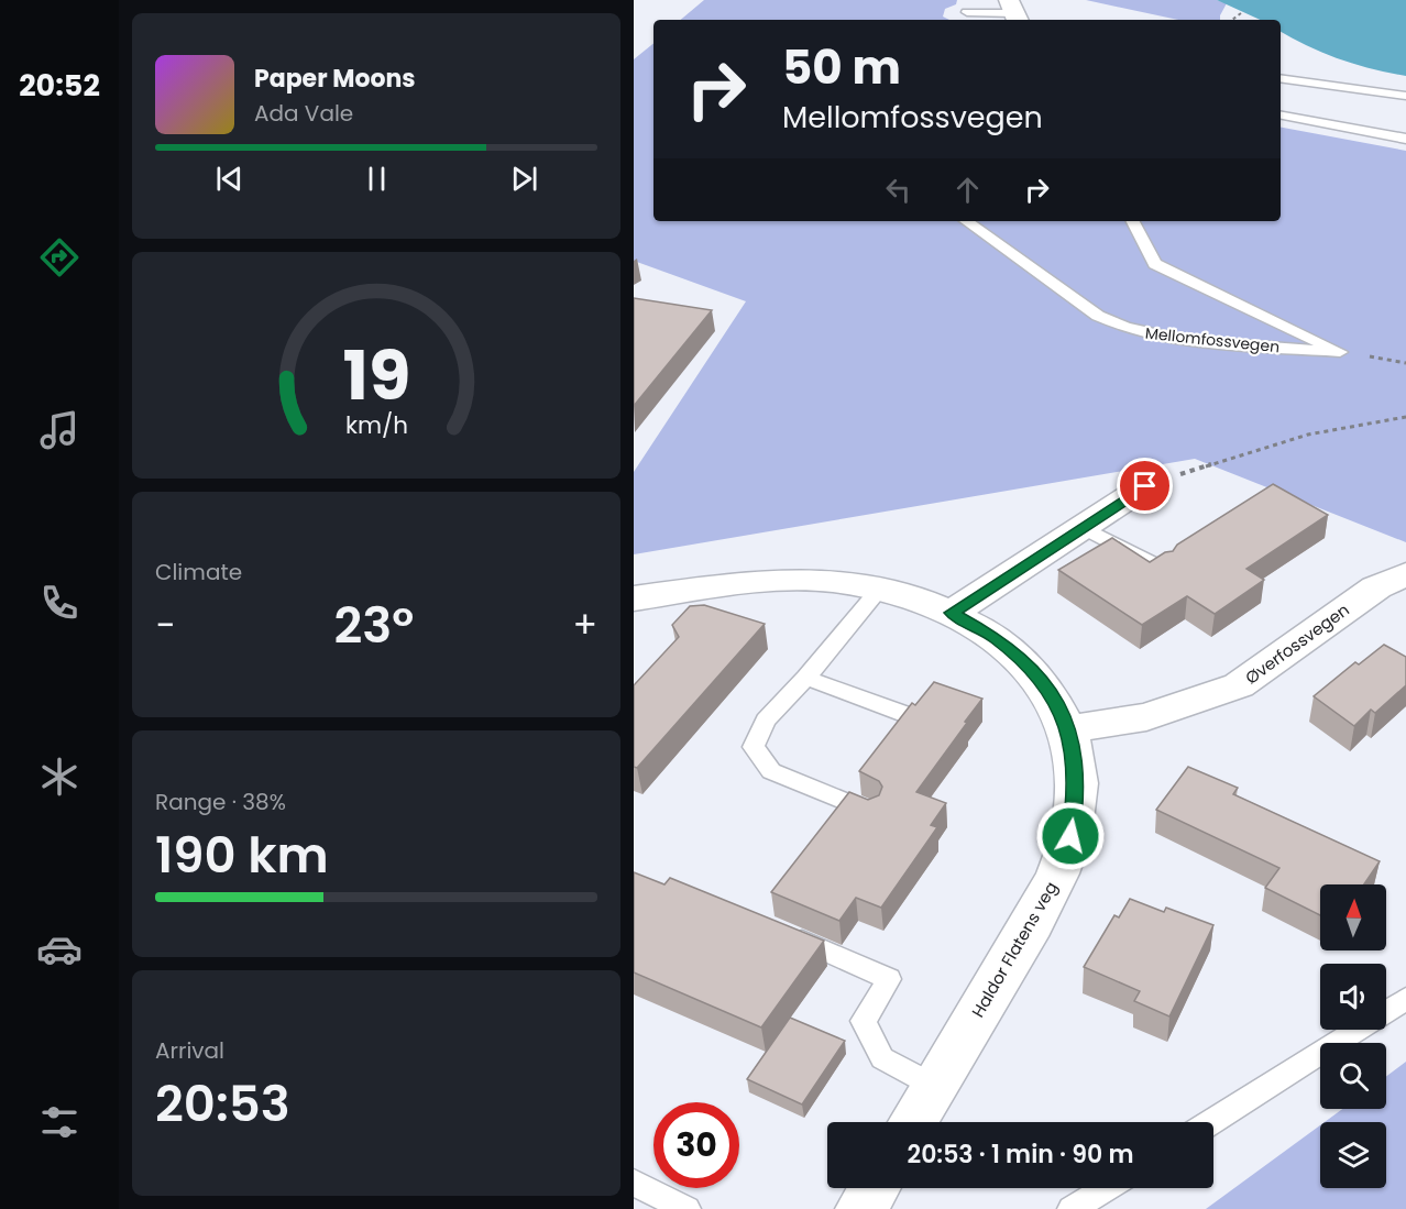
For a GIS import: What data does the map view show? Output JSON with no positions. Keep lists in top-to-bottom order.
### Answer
{
  "streets": {
    "street": ["Øverfossvegen", "Haldor Flatens veg"],
    "lane": ["Mellomfossvegen"]
  },
  "crossings": [
    ["Øverfossvegen", "Haldor Flatens veg"]
  ],
  "north": "top",
  "page": {
    "tabs": "20:52",
    "turn": ["50 m", "Mellomfossvegen"],
    "song": ["Paper Moons", "Ada Vale"],
    "tile": [
      "Climate",
      ["Range · 38%", "190 km"],
      ["Arrival", "20:53"]
    ],
    "heat": ["−", "23°", "+"],
    "limit": "30",
    "trip": "20:53 · 1 min · 90 m",
    "gauge": ["19", "km/h"]
  }
}
